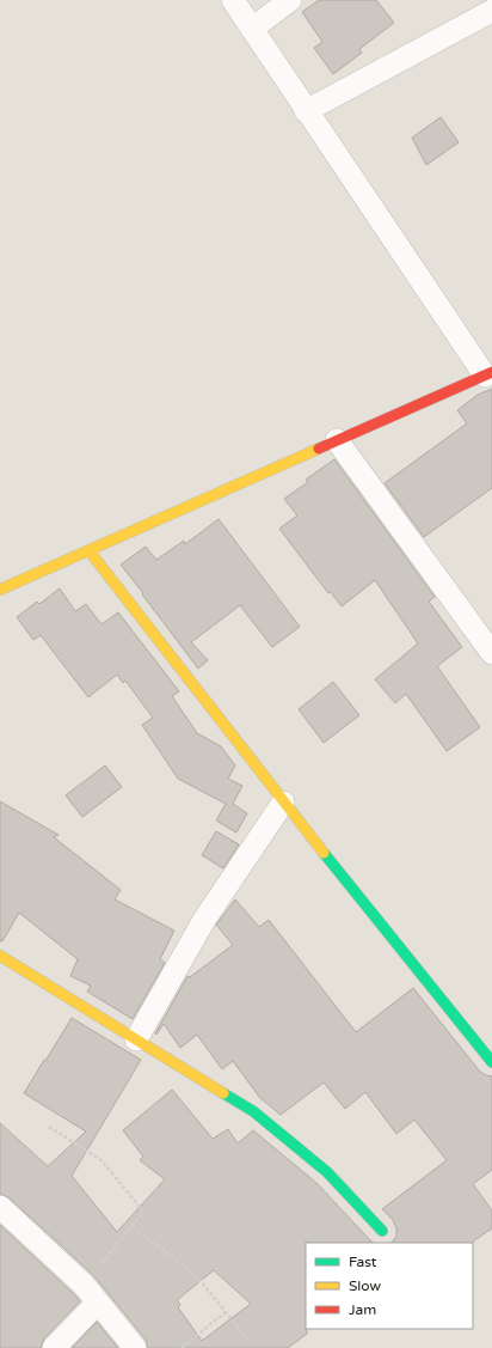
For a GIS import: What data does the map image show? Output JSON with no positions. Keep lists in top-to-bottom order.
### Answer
{
  "legend": ["Fast", "Slow", "Jam"]
}
